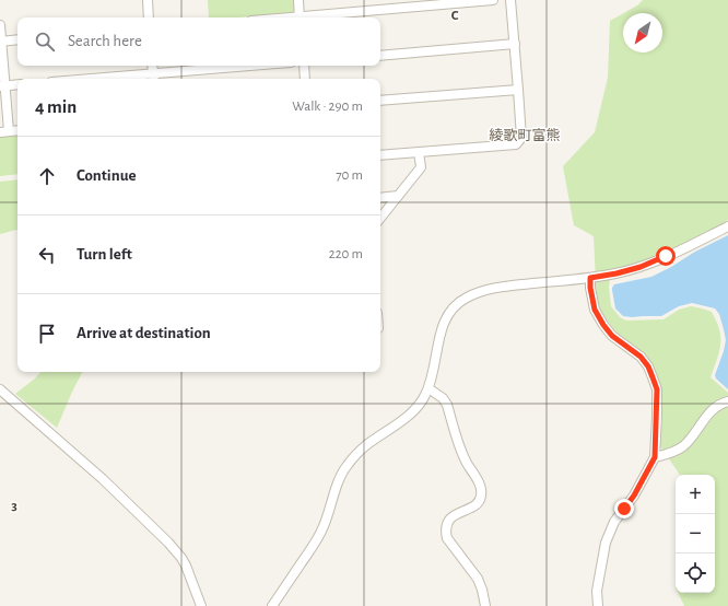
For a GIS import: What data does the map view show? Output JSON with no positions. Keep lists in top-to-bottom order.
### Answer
{
  "districts": ["綾歌町富熊"],
  "north": "bottom left",
  "page": {
    "search": "Search here",
    "heading": ["4 min", "Walk · 290 m"],
    "list": [
      ["Continue", "70 m"],
      ["Turn left", "220 m"],
      "Arrive at destination"
    ],
    "map_buttons": ["+", "−"]
  },
  "grid": {
    "columns": ["C"],
    "rows": ["3"]
  }
}
